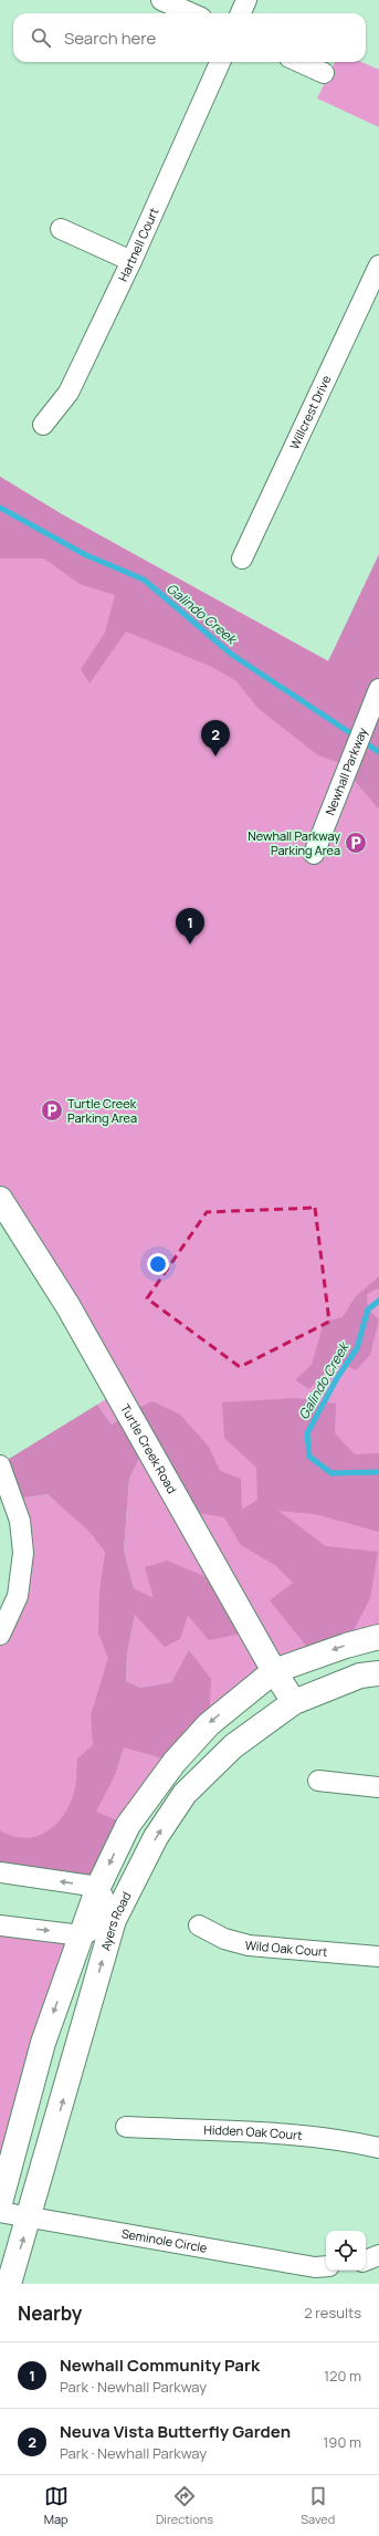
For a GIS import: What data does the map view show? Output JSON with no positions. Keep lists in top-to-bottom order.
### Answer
{
  "streets": {
    "street": [
      "Hartnell Court",
      "Willcrest Drive",
      "Newhall Parkway",
      "Turtle Creek Road",
      "Ayers Road",
      "Wild Oak Court",
      "Hidden Oak Court",
      "Seminole Circle"
    ]
  },
  "crossings": [
    ["Turtle Creek Road", "Ayers Road"],
    ["Ayers Road", "Seminole Circle"]
  ],
  "water": ["Galindo Creek"],
  "places": {
    "parking": ["Newhall Parkway Parking Area", "Turtle Creek Parking Area"]
  },
  "page": {
    "search": "Search here",
    "pins": ["2", "1"],
    "heading": ["Nearby", "2 results"],
    "list": [
      {
        "mark": "1",
        "name": "Newhall Community Park",
        "note": "Park · Newhall Parkway",
        "value": "120 m"
      },
      {
        "mark": "2",
        "name": "Neuva Vista Butterfly Garden",
        "note": "Park · Newhall Parkway",
        "value": "190 m"
      }
    ],
    "nav": ["Map", "Directions", "Saved"]
  }
}
